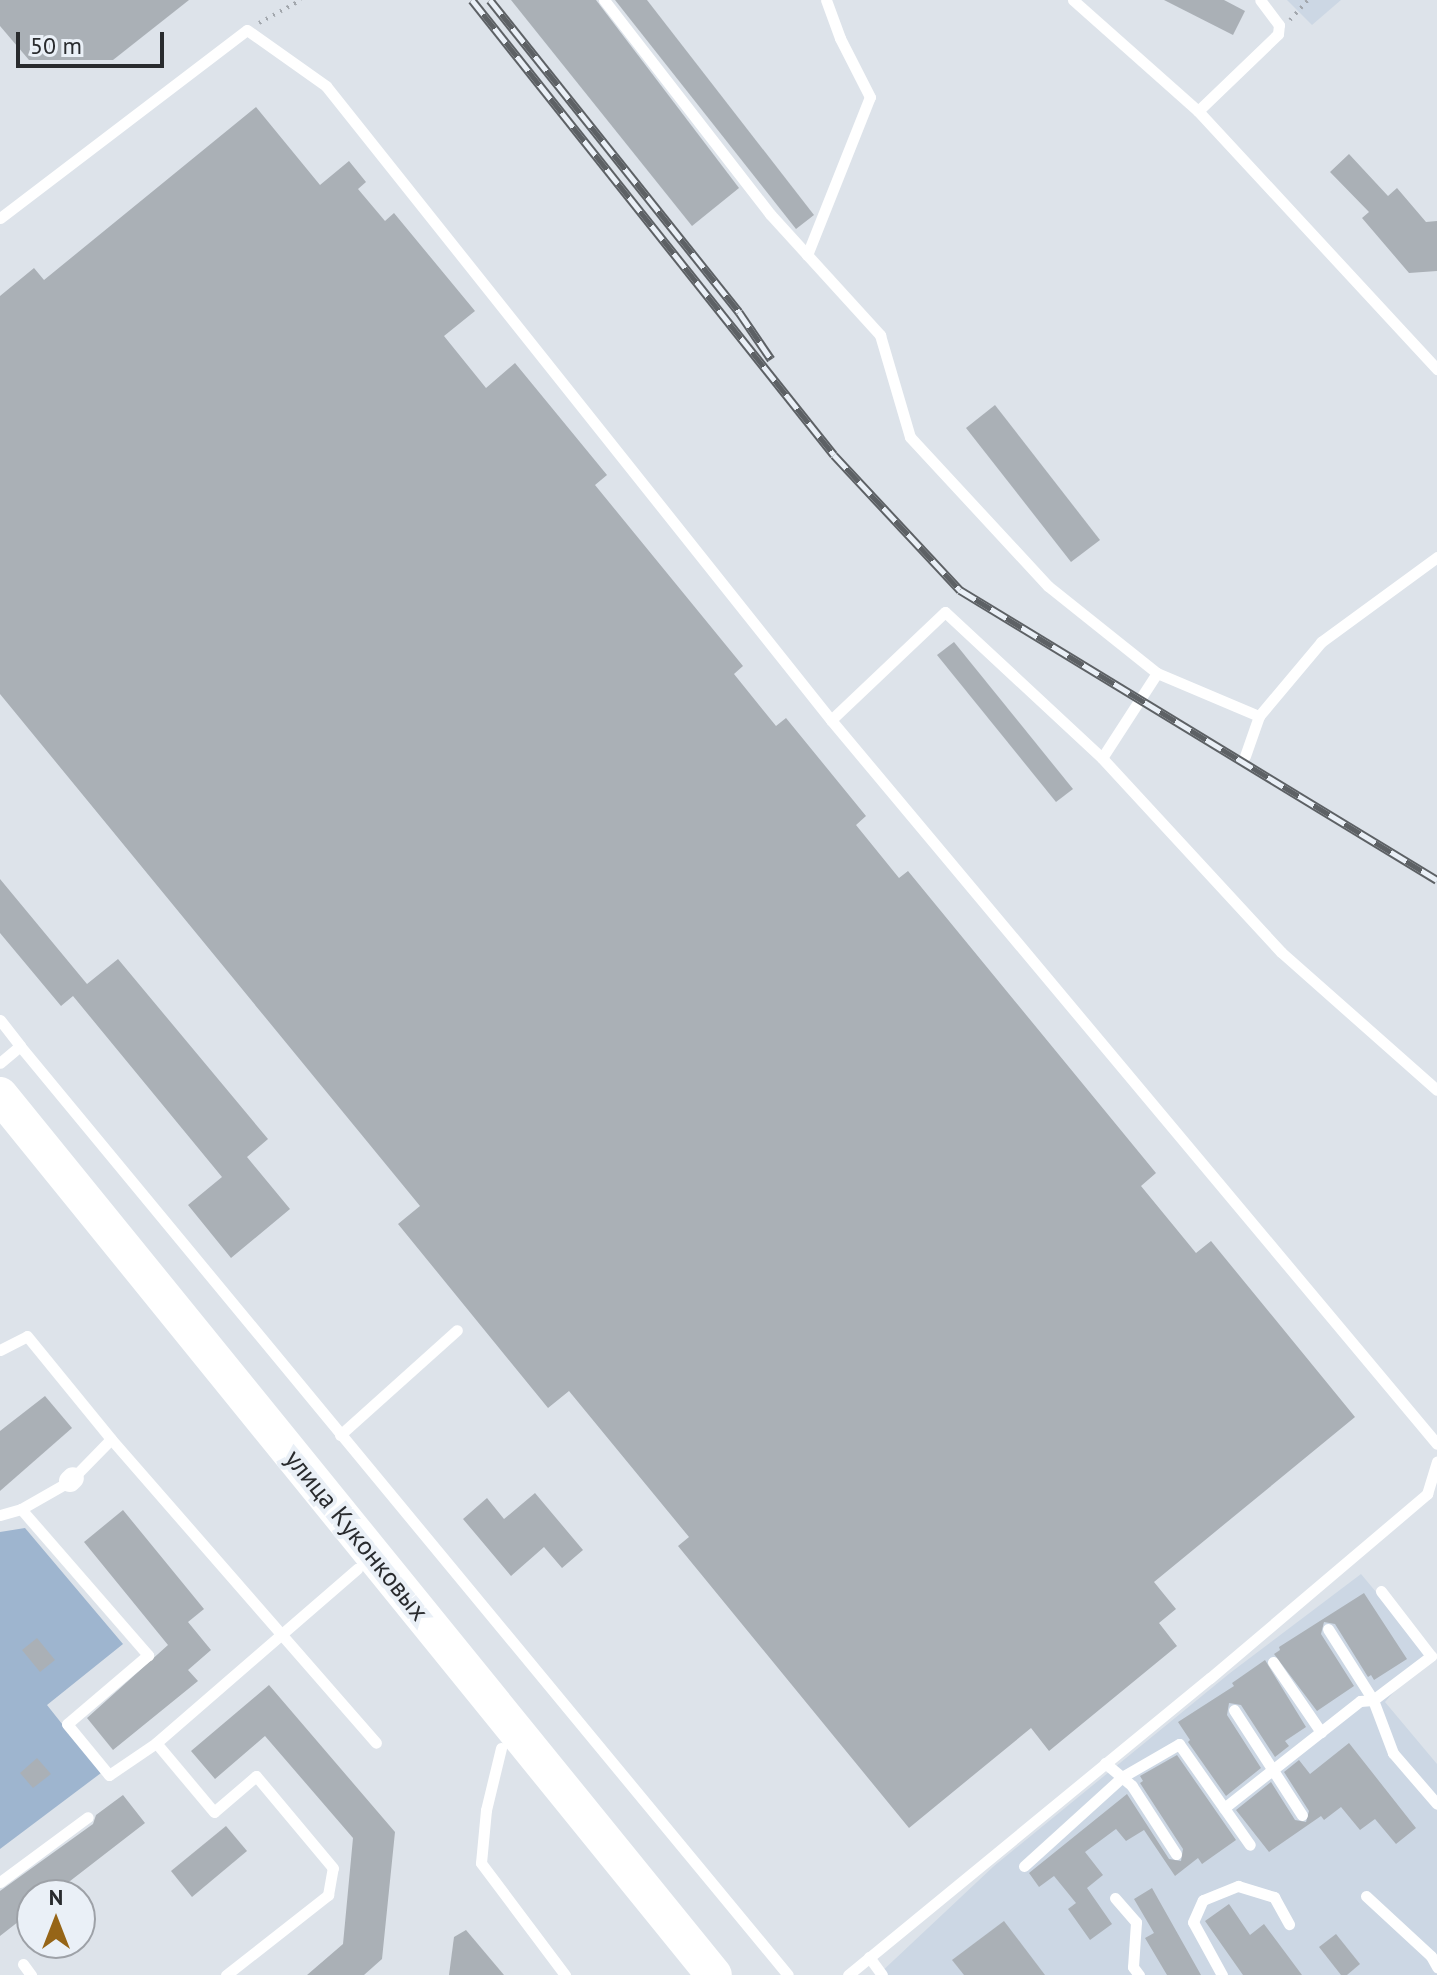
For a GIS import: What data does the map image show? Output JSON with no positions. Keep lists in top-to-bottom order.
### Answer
{
  "streets": {
    "main road": ["улица Куконковых"]
  },
  "scale_bar": "50 m",
  "north": "top"
}
